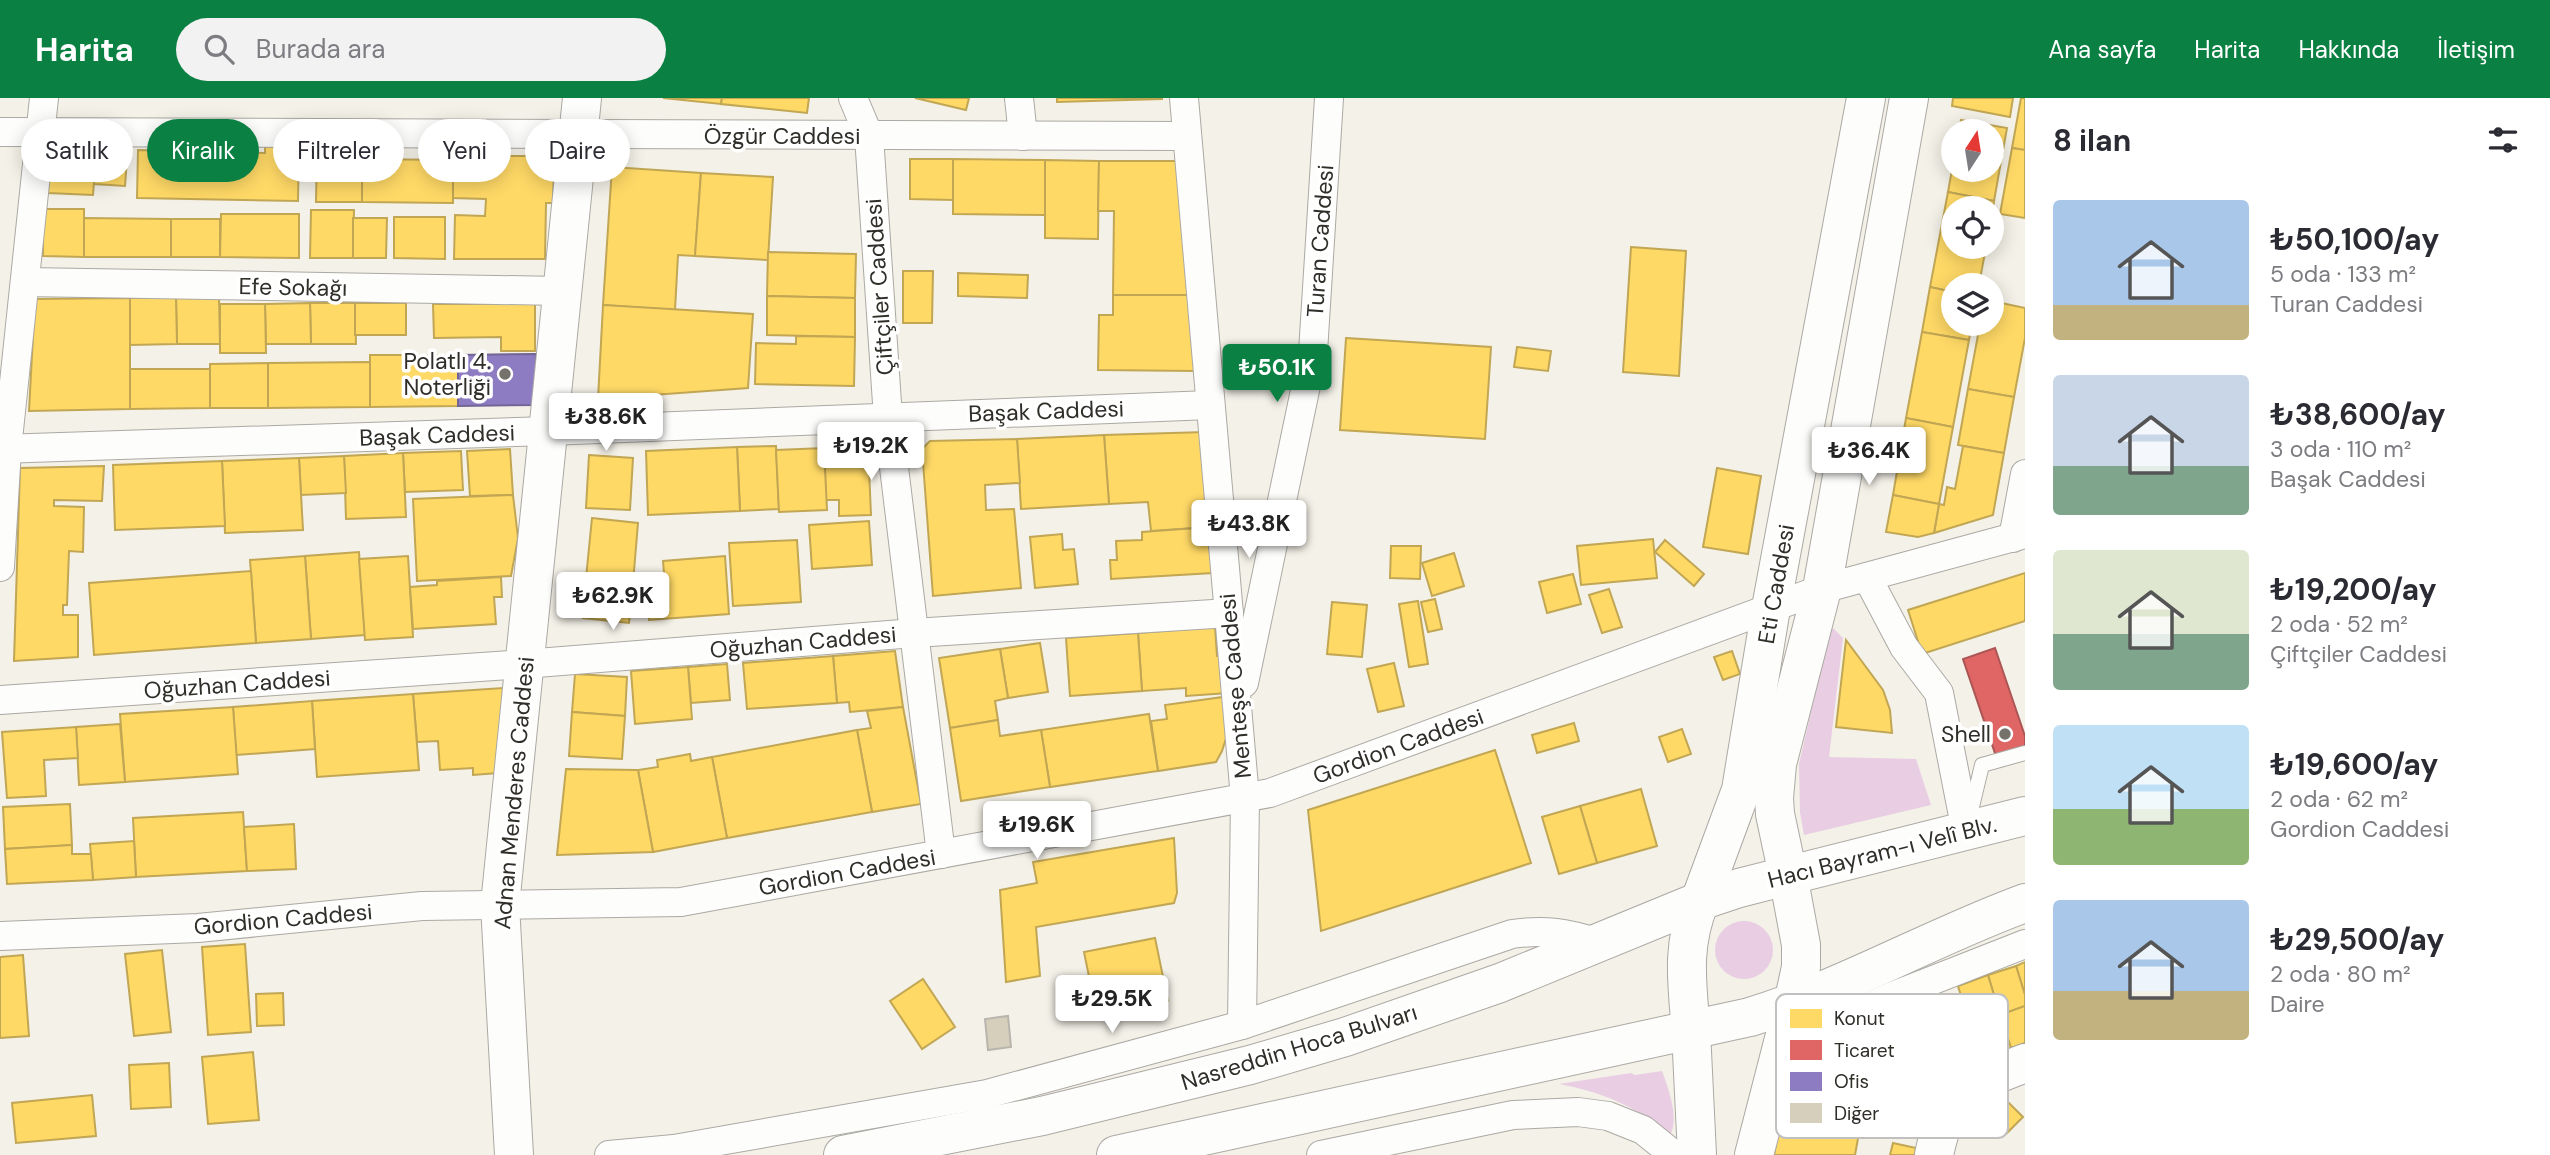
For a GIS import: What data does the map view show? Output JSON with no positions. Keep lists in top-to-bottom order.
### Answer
{
  "streets": {
    "main road": [
      "Eti Caddesi",
      "Adnan Menderes Caddesi",
      "Hacı Bayram-ı Velî Blv.",
      "Nasreddin Hoca Bulvarı"
    ],
    "street": [
      "Özgür Caddesi",
      "Turan Caddesi",
      "Efe Sokağı",
      "Çiftçiler Caddesi",
      "Başak Caddesi",
      "Oğuzhan Caddesi",
      "Menteşe Caddesi",
      "Gordion Caddesi"
    ]
  },
  "crossings": [
    ["Özgür Caddesi", "Çiftçiler Caddesi"],
    ["Özgür Caddesi", "Menteşe Caddesi"],
    ["Turan Caddesi", "Menteşe Caddesi"],
    ["Efe Sokağı", "Adnan Menderes Caddesi"],
    ["Çiftçiler Caddesi", "Başak Caddesi"],
    ["Çiftçiler Caddesi", "Oğuzhan Caddesi"],
    ["Çiftçiler Caddesi", "Gordion Caddesi"],
    ["Başak Caddesi", "Menteşe Caddesi"],
    ["Başak Caddesi", "Adnan Menderes Caddesi"],
    ["Eti Caddesi", "Gordion Caddesi"],
    ["Eti Caddesi", "Hacı Bayram-ı Velî Blv."],
    ["Eti Caddesi", "Nasreddin Hoca Bulvarı"],
    ["Oğuzhan Caddesi", "Menteşe Caddesi"],
    ["Oğuzhan Caddesi", "Adnan Menderes Caddesi"],
    ["Menteşe Caddesi", "Gordion Caddesi"],
    ["Gordion Caddesi", "Adnan Menderes Caddesi"],
    ["Hacı Bayram-ı Velî Blv.", "Nasreddin Hoca Bulvarı"]
  ],
  "places": ["Polatlı 4. Noterliği", "Shell"],
  "legend": [
    "Konut",
    "Ticaret",
    "Ofis",
    "Diğer"
  ],
  "north": "top",
  "page": {
    "header": "Harita",
    "search": "Burada ara",
    "nav": [
      "Ana sayfa",
      "Harita",
      "Hakkında",
      "İletişim"
    ],
    "heading": "8 ilan",
    "chip": [
      "Satılık",
      "Kiralık",
      "Filtreler",
      "Yeni",
      "Daire"
    ],
    "list": [
      {
        "name": "₺50,100/ay",
        "note": "5 oda · 133 m² · Turan Caddesi"
      },
      {
        "name": "₺38,600/ay",
        "note": "3 oda · 110 m² · Başak Caddesi"
      },
      {
        "name": "₺19,200/ay",
        "note": "2 oda · 52 m² · Çiftçiler Caddesi"
      },
      {
        "name": "₺19,600/ay",
        "note": "2 oda · 62 m² · Gordion Caddesi"
      },
      {
        "name": "₺29,500/ay",
        "note": "2 oda · 80 m² · Daire"
      }
    ],
    "price": [
      "₺50.1K",
      "₺38.6K",
      "₺19.2K",
      "₺36.4K",
      "₺43.8K",
      "₺62.9K",
      "₺19.6K",
      "₺29.5K"
    ]
  }
}
